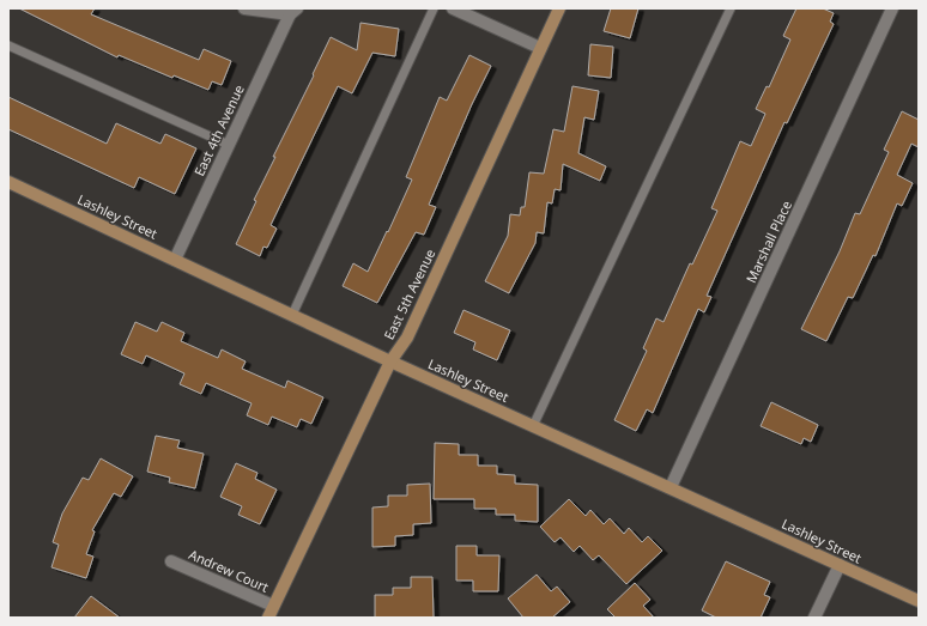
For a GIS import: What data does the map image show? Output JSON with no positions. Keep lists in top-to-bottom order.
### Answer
{
  "streets": {
    "main road": ["Lashley Street", "East 5th Avenue"],
    "street": ["East 4th Avenue", "Marshall Place", "Andrew Court"]
  },
  "crossings": [
    ["East 4th Avenue", "Lashley Street"],
    ["Lashley Street", "Marshall Place"],
    ["Lashley Street", "East 5th Avenue"],
    ["East 5th Avenue", "Andrew Court"]
  ]
}
